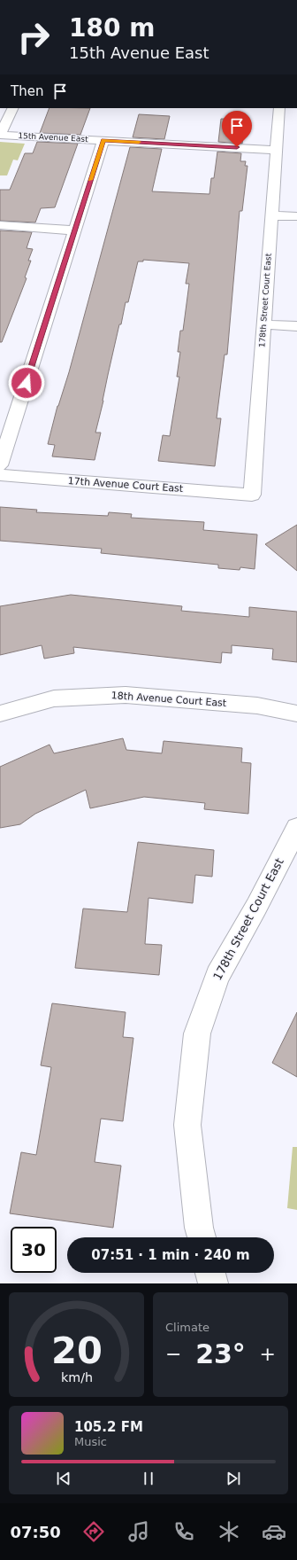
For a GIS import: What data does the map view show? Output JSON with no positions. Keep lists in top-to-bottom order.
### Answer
{
  "streets": {
    "street": [
      "15th Avenue East",
      "178th Street Court East",
      "17th Avenue Court East",
      "18th Avenue Court East"
    ]
  },
  "crossings": [
    ["15th Avenue East", "178th Street Court East"],
    ["178th Street Court East", "17th Avenue Court East"]
  ],
  "page": {
    "turn": ["180 m", "15th Avenue East"],
    "then": "Then",
    "limit": "30",
    "trip": "07:51 · 1 min · 240 m",
    "tile": "Climate",
    "heat": ["−", "23°", "+"],
    "song": ["105.2 FM", "Music"],
    "tabs": "07:50",
    "gauge": ["20", "km/h"]
  }
}
